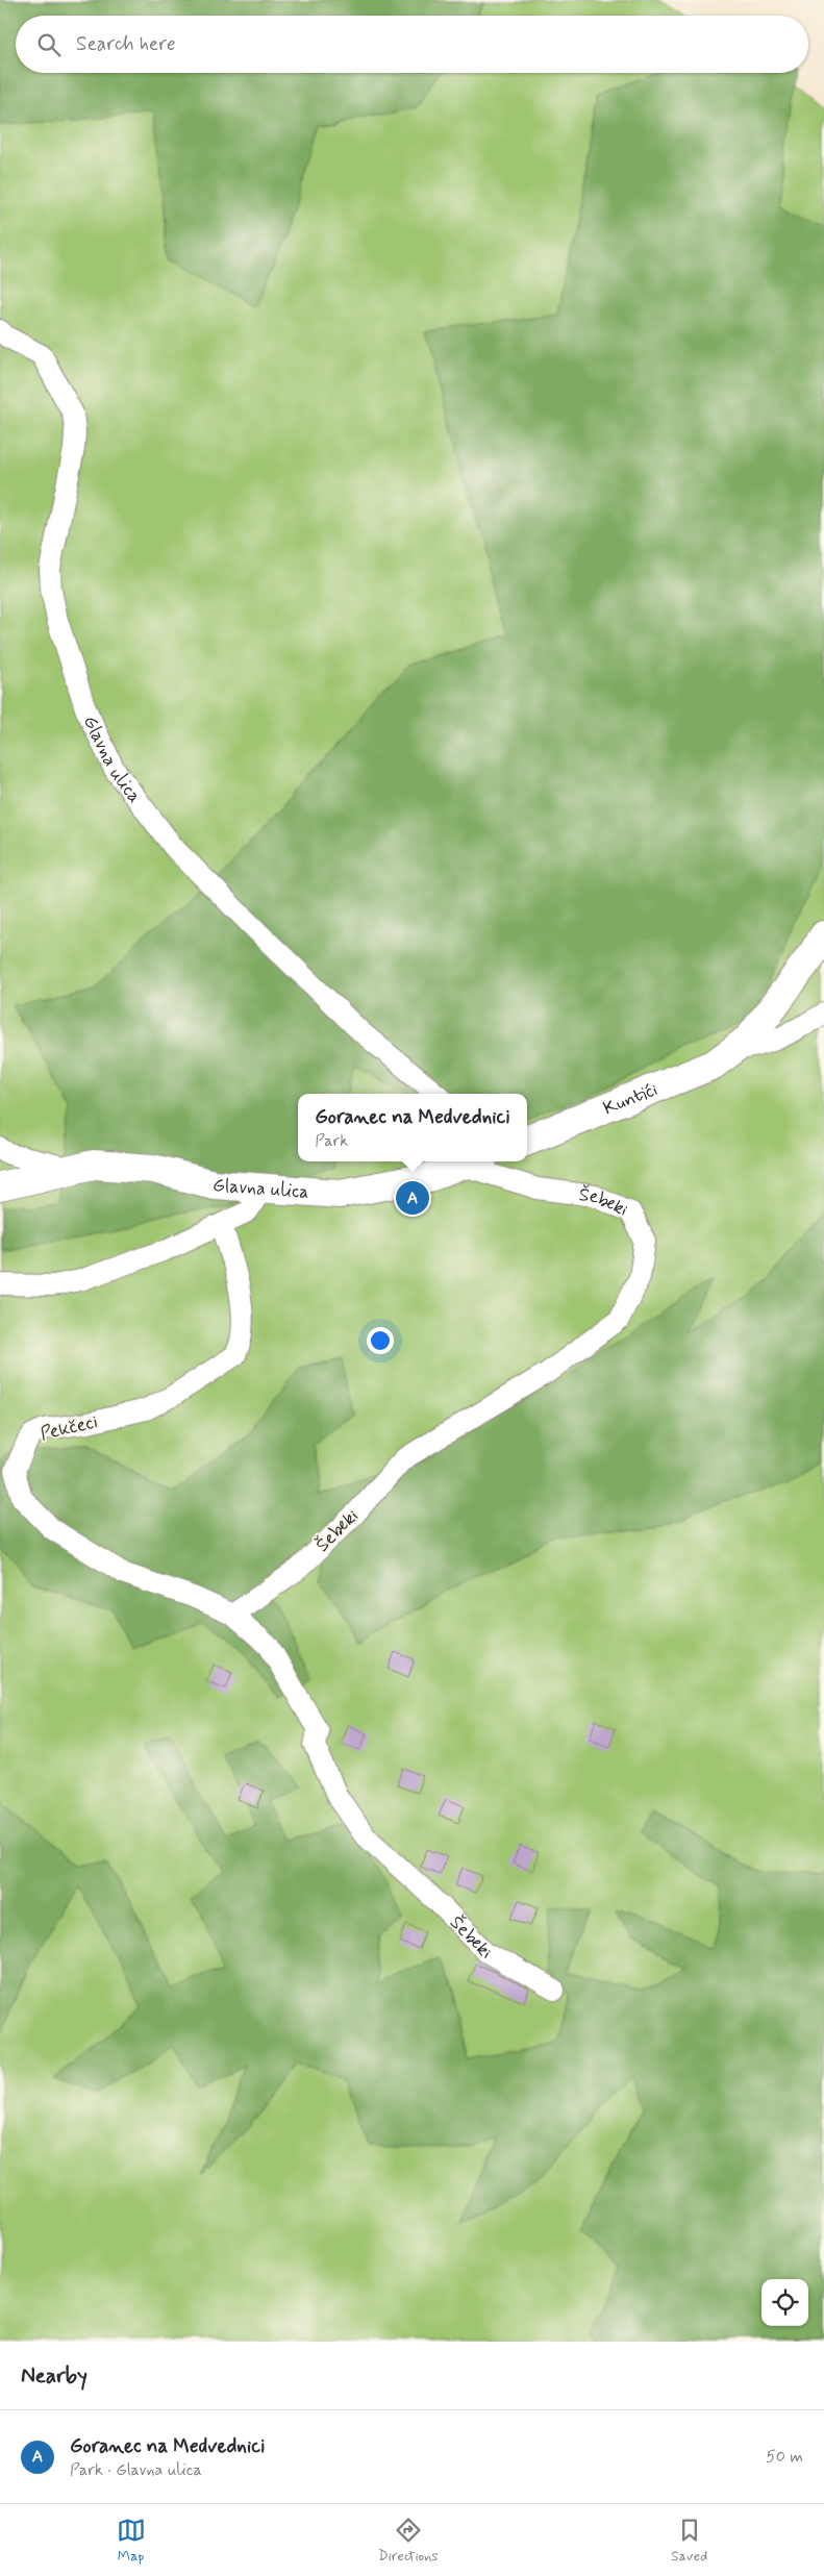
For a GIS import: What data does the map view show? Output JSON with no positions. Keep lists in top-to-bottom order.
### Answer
{
  "streets": {
    "street": [
      "Glavna ulica",
      "Kuntići",
      "Šebeki",
      "Pekčeci"
    ]
  },
  "crossings": [
    ["Glavna ulica", "Šebeki"],
    ["Šebeki", "Pekčeci"]
  ],
  "page": {
    "search": "Search here",
    "popup": ["Goranec na Medvednici", "Park"],
    "pins": "A",
    "heading": "Nearby",
    "list": [
      {
        "mark": "A",
        "name": "Goranec na Medvednici",
        "note": "Park · Glavna ulica",
        "value": "50 m"
      }
    ],
    "nav": ["Map", "Directions", "Saved"]
  }
}
